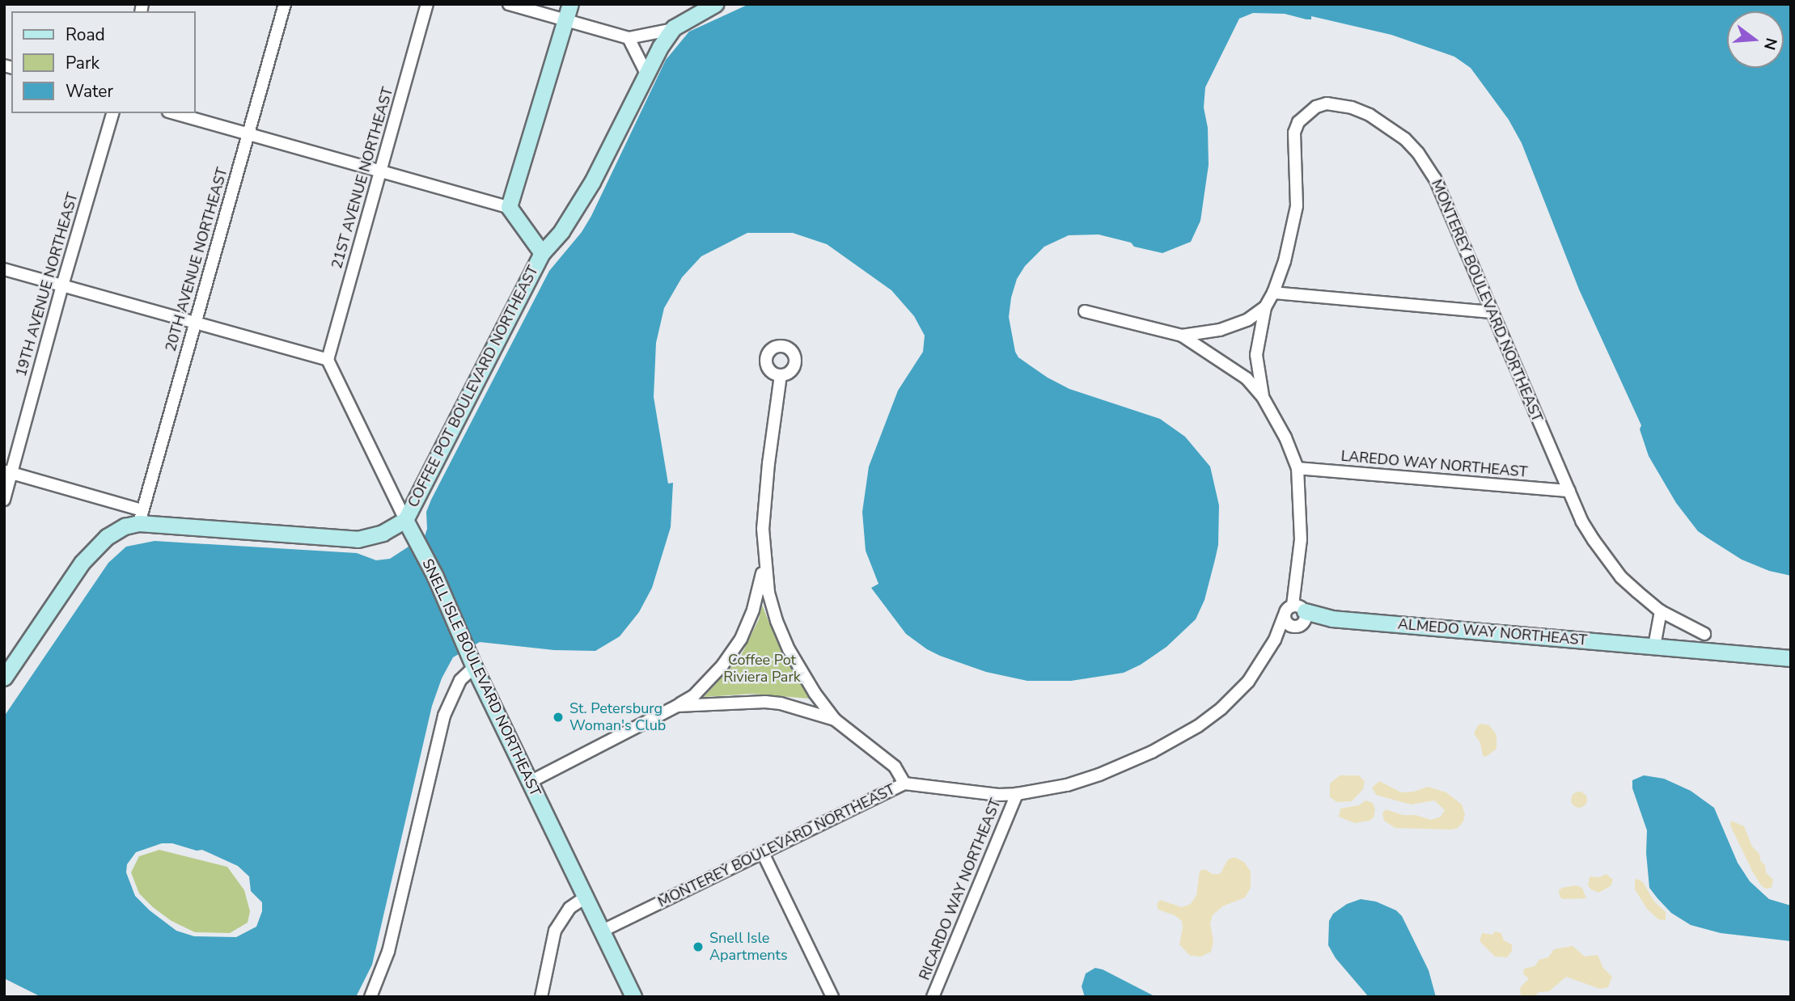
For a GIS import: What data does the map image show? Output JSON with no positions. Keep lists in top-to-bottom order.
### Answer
{
  "streets": {
    "street": [
      "21ST AVENUE NORTHEAST",
      "20TH AVENUE NORTHEAST",
      "19TH AVENUE NORTHEAST",
      "MONTEREY BOULEVARD NORTHEAST",
      "COFFEE POT BOULEVARD NORTHEAST",
      "LAREDO WAY NORTHEAST",
      "ALMEDO WAY NORTHEAST",
      "SNELL ISLE BOULEVARD NORTHEAST",
      "RICARDO WAY NORTHEAST"
    ]
  },
  "crossings": [
    ["21ST AVENUE NORTHEAST", "SNELL ISLE BOULEVARD NORTHEAST"],
    ["20TH AVENUE NORTHEAST", "COFFEE POT BOULEVARD NORTHEAST"],
    ["MONTEREY BOULEVARD NORTHEAST", "LAREDO WAY NORTHEAST"],
    ["MONTEREY BOULEVARD NORTHEAST", "ALMEDO WAY NORTHEAST"],
    ["MONTEREY BOULEVARD NORTHEAST", "SNELL ISLE BOULEVARD NORTHEAST"],
    ["MONTEREY BOULEVARD NORTHEAST", "RICARDO WAY NORTHEAST"],
    ["COFFEE POT BOULEVARD NORTHEAST", "SNELL ISLE BOULEVARD NORTHEAST"]
  ],
  "parks": ["Coffee Pot Riviera Park"],
  "places": ["St. Petersburg Woman's Club", "Snell Isle Apartments"],
  "legend": ["Road", "Park", "Water"],
  "north": "right"
}
